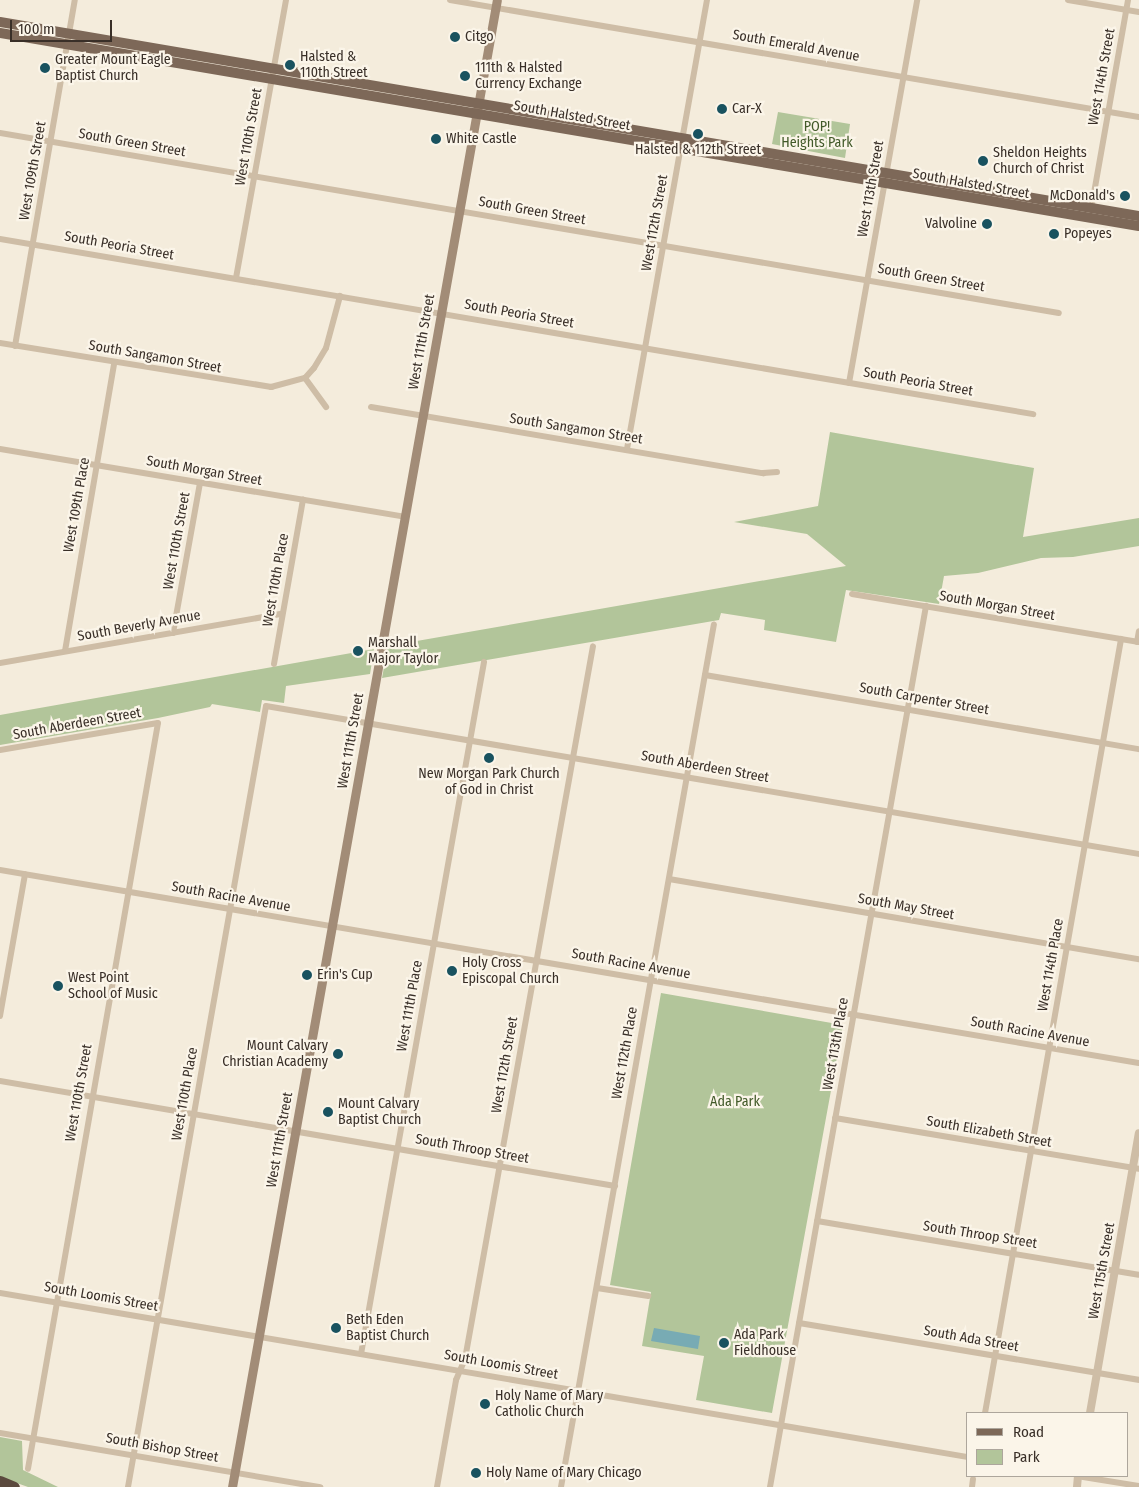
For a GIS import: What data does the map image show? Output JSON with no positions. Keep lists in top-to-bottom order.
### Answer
{
  "streets": {
    "main road": ["South Halsted Street", "West 111th Street"],
    "street": [
      "South Emerald Avenue",
      "West 114th Street",
      "West 110th Street",
      "South Green Street",
      "West 109th Street",
      "West 113th Street",
      "West 112th Street",
      "South Peoria Street",
      "South Sangamon Street",
      "South Morgan Street",
      "West 109th Place",
      "West 110th Place",
      "South Beverly Avenue",
      "South Carpenter Street",
      "South Aberdeen Street",
      "South Racine Avenue",
      "South May Street",
      "West 114th Place",
      "West 111th Place",
      "West 113th Place",
      "West 112th Place",
      "South Elizabeth Street",
      "South Throop Street",
      "West 115th Street",
      "South Loomis Street",
      "South Ada Street",
      "South Bishop Street"
    ]
  },
  "crossings": [
    ["South Emerald Avenue", "West 114th Street"],
    ["South Emerald Avenue", "West 113th Street"],
    ["South Emerald Avenue", "West 112th Street"],
    ["South Emerald Avenue", "West 111th Street"],
    ["West 114th Street", "South Halsted Street"],
    ["South Halsted Street", "West 110th Street"],
    ["South Halsted Street", "West 109th Street"],
    ["South Halsted Street", "West 113th Street"],
    ["South Halsted Street", "West 112th Street"],
    ["South Halsted Street", "West 111th Street"],
    ["West 110th Street", "South Green Street"],
    ["West 110th Street", "South Peoria Street"],
    ["West 110th Street", "South Morgan Street"],
    ["West 110th Street", "South Beverly Avenue"],
    ["West 110th Street", "South Aberdeen Street"],
    ["West 110th Street", "South Racine Avenue"],
    ["West 110th Street", "South Throop Street"],
    ["West 110th Street", "South Loomis Street"],
    ["West 110th Street", "South Bishop Street"],
    ["South Green Street", "West 109th Street"],
    ["South Green Street", "West 113th Street"],
    ["South Green Street", "West 112th Street"],
    ["South Green Street", "West 111th Street"],
    ["West 109th Street", "South Peoria Street"],
    ["West 109th Street", "South Sangamon Street"],
    ["West 113th Street", "South Peoria Street"],
    ["West 112th Street", "South Peoria Street"],
    ["West 112th Street", "South Sangamon Street"],
    ["West 112th Street", "South Aberdeen Street"],
    ["West 112th Street", "South Racine Avenue"],
    ["West 112th Street", "South Throop Street"],
    ["West 112th Street", "South Loomis Street"],
    ["South Peoria Street", "West 111th Street"],
    ["West 111th Street", "South Sangamon Street"],
    ["West 111th Street", "South Morgan Street"],
    ["West 111th Street", "South Aberdeen Street"],
    ["West 111th Street", "South Racine Avenue"],
    ["West 111th Street", "South Throop Street"],
    ["West 111th Street", "South Loomis Street"],
    ["West 111th Street", "South Bishop Street"],
    ["South Sangamon Street", "West 109th Place"],
    ["South Morgan Street", "West 109th Place"],
    ["South Morgan Street", "West 110th Place"],
    ["South Morgan Street", "West 114th Place"],
    ["South Morgan Street", "West 113th Place"],
    ["West 109th Place", "South Beverly Avenue"],
    ["West 110th Place", "South Beverly Avenue"],
    ["West 110th Place", "South Aberdeen Street"],
    ["West 110th Place", "South Racine Avenue"],
    ["West 110th Place", "South Throop Street"],
    ["West 110th Place", "South Loomis Street"],
    ["West 110th Place", "South Bishop Street"],
    ["South Carpenter Street", "West 114th Place"],
    ["South Carpenter Street", "West 113th Place"],
    ["South Carpenter Street", "West 112th Place"],
    ["South Aberdeen Street", "West 114th Place"],
    ["South Aberdeen Street", "West 111th Place"],
    ["South Aberdeen Street", "West 113th Place"],
    ["South Aberdeen Street", "West 112th Place"],
    ["South Racine Avenue", "West 114th Place"],
    ["South Racine Avenue", "West 111th Place"],
    ["South Racine Avenue", "West 113th Place"],
    ["South Racine Avenue", "West 112th Place"],
    ["South May Street", "West 114th Place"],
    ["South May Street", "West 113th Place"],
    ["South May Street", "West 112th Place"],
    ["West 114th Place", "South Elizabeth Street"],
    ["West 114th Place", "South Throop Street"],
    ["West 114th Place", "South Ada Street"],
    ["West 111th Place", "South Throop Street"],
    ["West 111th Place", "South Loomis Street"],
    ["West 113th Place", "South Elizabeth Street"],
    ["West 113th Place", "South Throop Street"],
    ["West 113th Place", "South Loomis Street"],
    ["West 113th Place", "South Ada Street"],
    ["West 112th Place", "South Throop Street"],
    ["West 112th Place", "South Loomis Street"],
    ["South Elizabeth Street", "West 115th Street"],
    ["South Throop Street", "West 115th Street"],
    ["West 115th Street", "South Ada Street"]
  ],
  "parks": ["POP! Heights Park", "Ada Park"],
  "places": [
    "Citgo",
    "Halsted & 110th Street",
    "Greater Mount Eagle Baptist Church",
    "111th & Halsted Currency Exchange",
    "Car-X",
    "Halsted & 112th Street",
    "White Castle",
    "Sheldon Heights Church of Christ",
    "McDonald's",
    "Valvoline",
    "Popeyes",
    "Marshall Major Taylor",
    "New Morgan Park Church of God in Christ",
    "Holy Cross Episcopal Church",
    "Erin's Cup",
    "West Point School of Music",
    "Mount Calvary Christian Academy",
    "Mount Calvary Baptist Church",
    "Beth Eden Baptist Church",
    "Ada Park Fieldhouse",
    "Holy Name of Mary Catholic Church",
    "Holy Name of Mary Chicago"
  ],
  "legend": ["Road", "Park"],
  "scale_bar": "100 m"
}
